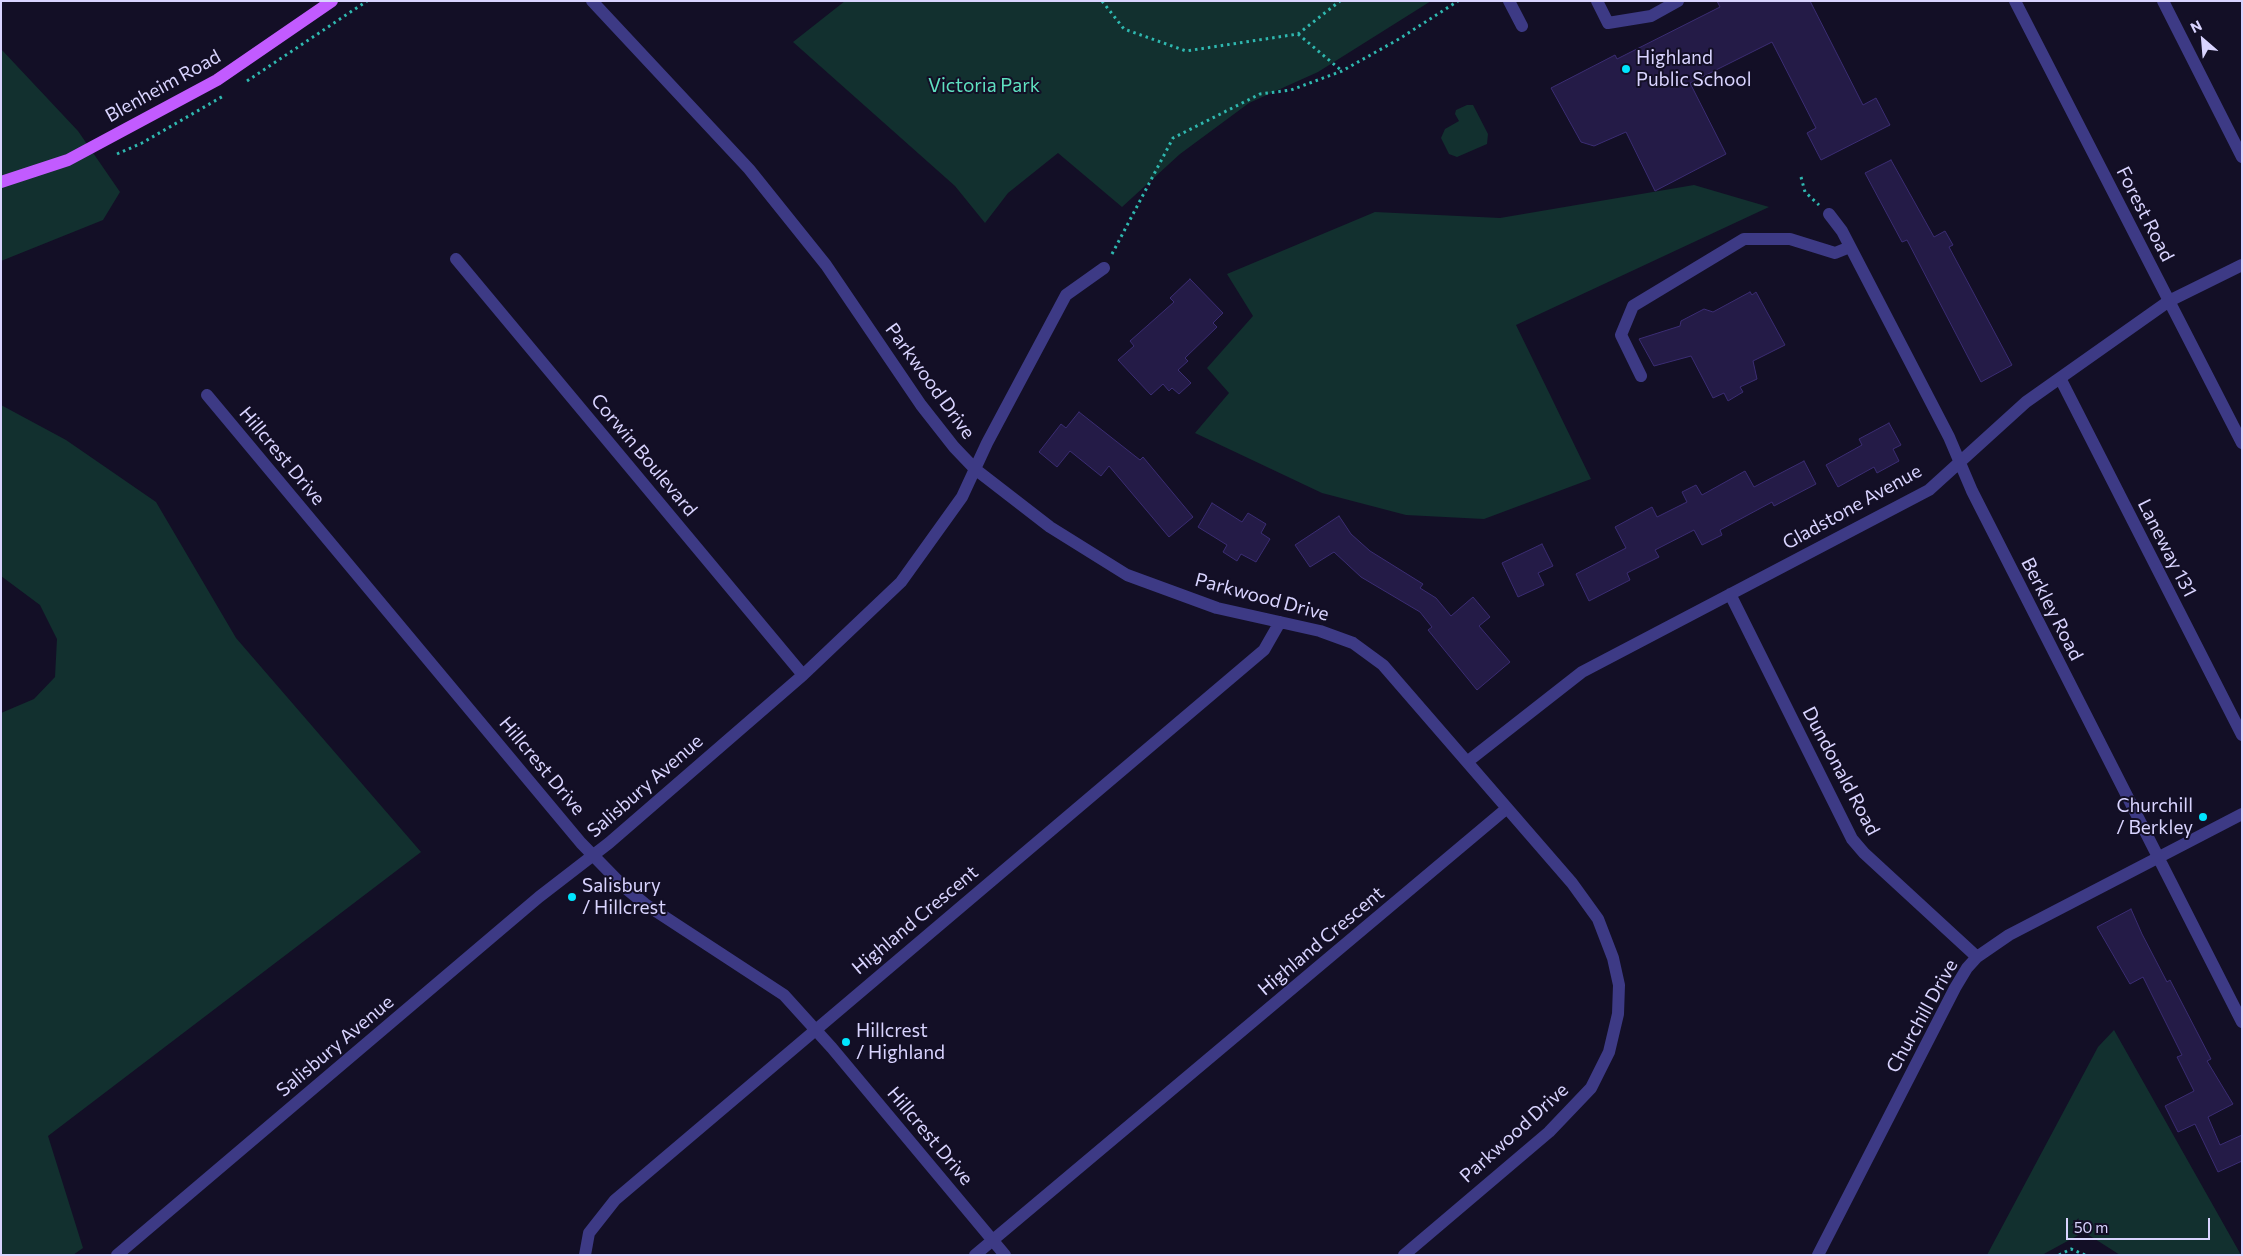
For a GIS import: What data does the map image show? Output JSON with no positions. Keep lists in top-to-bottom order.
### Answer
{
  "streets": {
    "main road": ["Blenheim Road"],
    "street": [
      "Forest Road",
      "Parkwood Drive",
      "Corwin Boulevard",
      "Hillcrest Drive",
      "Gladstone Avenue",
      "Laneway 131",
      "Berkley Road",
      "Dundonald Road",
      "Salisbury Avenue",
      "Highland Crescent",
      "Churchill Drive"
    ]
  },
  "crossings": [
    ["Forest Road", "Gladstone Avenue"],
    ["Parkwood Drive", "Gladstone Avenue"],
    ["Parkwood Drive", "Salisbury Avenue"],
    ["Parkwood Drive", "Highland Crescent"],
    ["Corwin Boulevard", "Salisbury Avenue"],
    ["Hillcrest Drive", "Salisbury Avenue"],
    ["Hillcrest Drive", "Highland Crescent"],
    ["Gladstone Avenue", "Laneway 131"],
    ["Gladstone Avenue", "Berkley Road"],
    ["Gladstone Avenue", "Dundonald Road"],
    ["Berkley Road", "Churchill Drive"],
    ["Dundonald Road", "Churchill Drive"]
  ],
  "parks": ["Victoria Park"],
  "places": [
    "Highland Public School",
    "Churchill / Berkley",
    "Salisbury / Hillcrest",
    "Hillcrest / Highland"
  ],
  "scale_bar": "50 m",
  "north": "top left"
}
